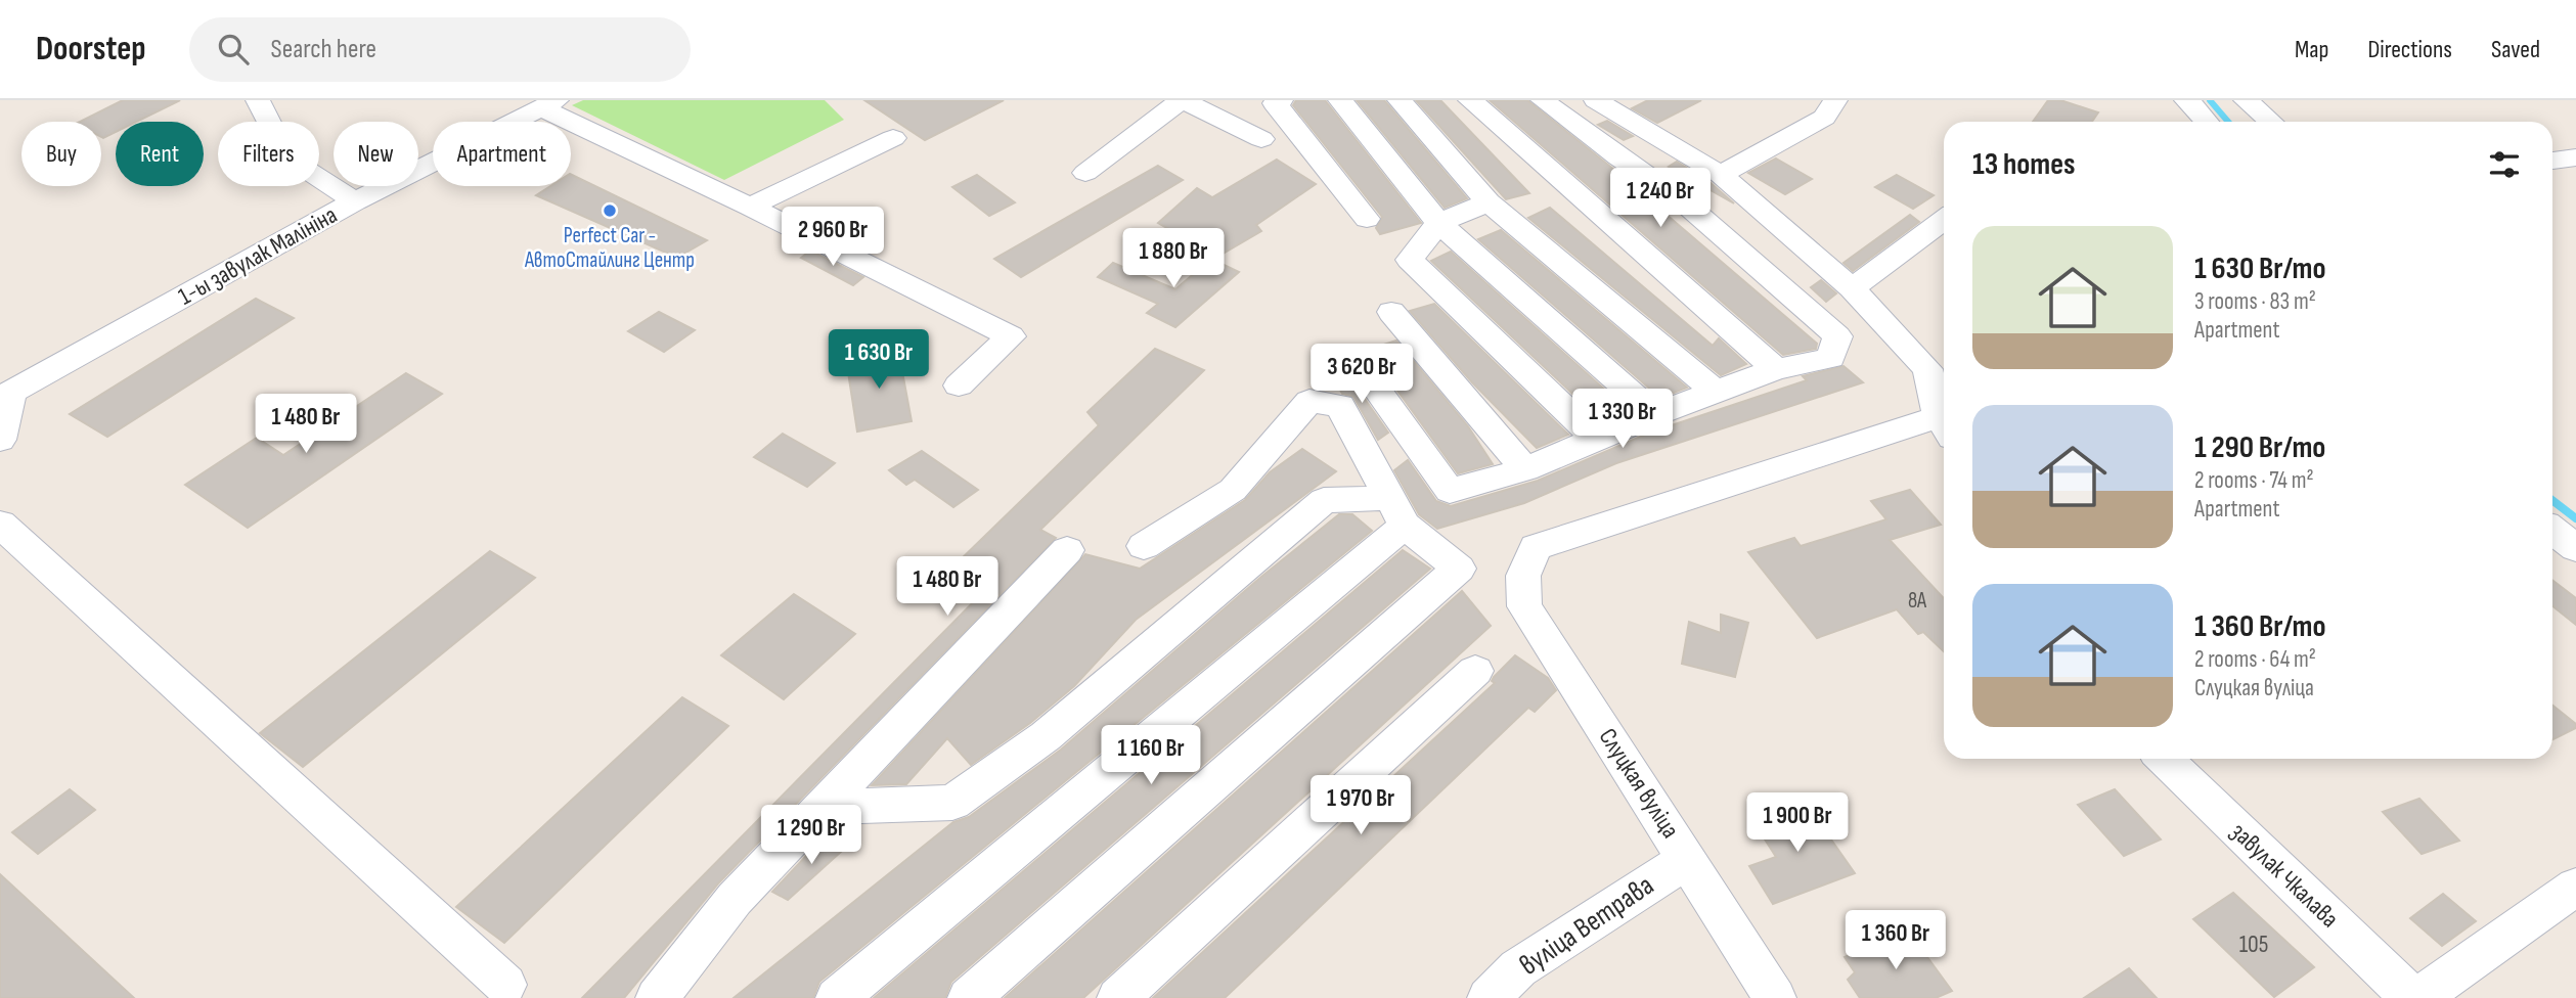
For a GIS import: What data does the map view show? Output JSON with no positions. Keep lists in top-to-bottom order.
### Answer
{
  "streets": {
    "street": [
      "1-ы завулак Малініна",
      "Слуцкая вуліца",
      "завулак Чкалава",
      "вуліца Ветрава"
    ]
  },
  "crossings": [
    ["Слуцкая вуліца", "вуліца Ветрава"]
  ],
  "places": ["Perfect Car - АвтоСтайлинг Центр"],
  "house_numbers": ["8А", "105"],
  "page": {
    "header": "Doorstep",
    "search": "Search here",
    "nav": ["Map", "Directions", "Saved"],
    "chip": [
      "Buy",
      "Rent",
      "Filters",
      "New",
      "Apartment"
    ],
    "heading": "13 homes",
    "price": [
      "1 240 Br",
      "2 960 Br",
      "1 880 Br",
      "1 630 Br",
      "3 620 Br",
      "1 330 Br",
      "1 480 Br",
      "1 480 Br",
      "1 160 Br",
      "1 970 Br",
      "1 900 Br",
      "1 290 Br",
      "1 360 Br"
    ],
    "list": [
      {
        "name": "1 630 Br/mo",
        "note": "3 rooms · 83 m² · Apartment"
      },
      {
        "name": "1 290 Br/mo",
        "note": "2 rooms · 74 m² · Apartment"
      },
      {
        "name": "1 360 Br/mo",
        "note": "2 rooms · 64 m² · Слуцкая вуліца"
      }
    ]
  }
}
